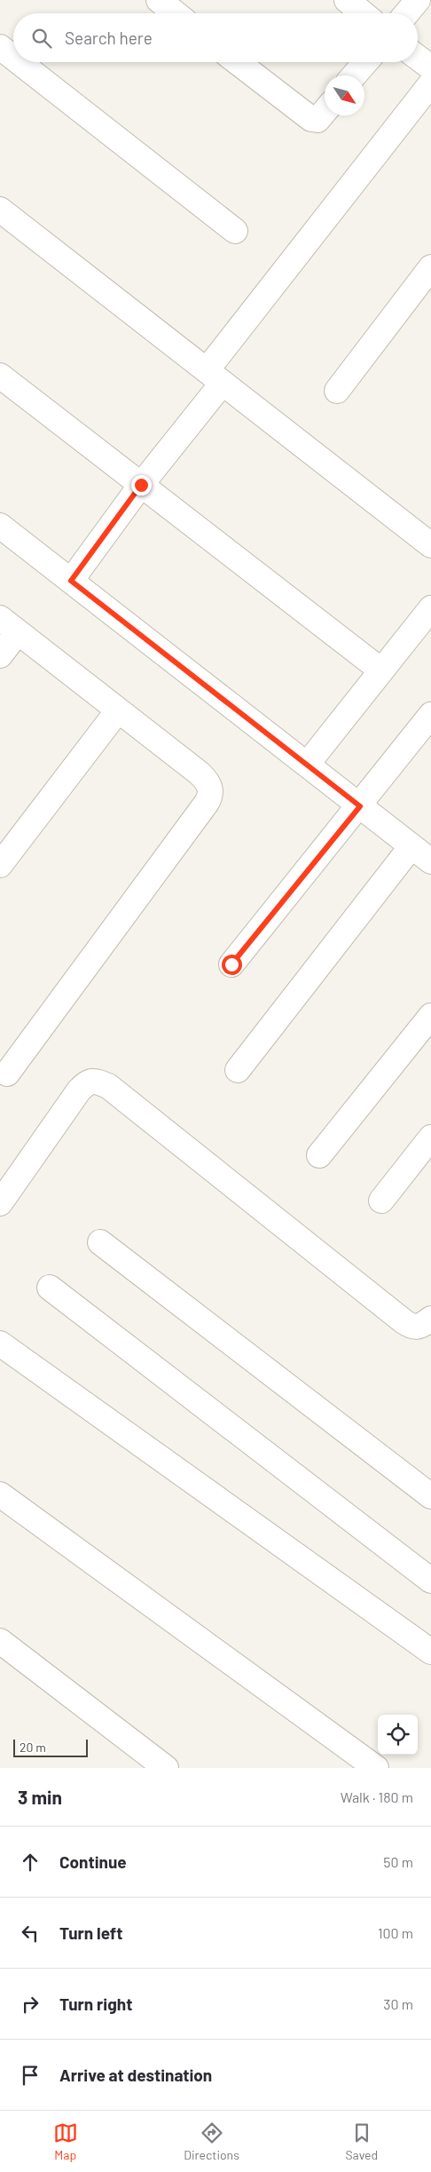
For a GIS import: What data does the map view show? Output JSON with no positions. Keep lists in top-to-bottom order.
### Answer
{
  "scale_bar": "20 m",
  "north": "bottom right",
  "page": {
    "search": "Search here",
    "scale": "20 m",
    "heading": ["3 min", "Walk · 180 m"],
    "list": [
      ["Continue", "50 m"],
      ["Turn left", "100 m"],
      ["Turn right", "30 m"],
      "Arrive at destination"
    ],
    "nav": ["Map", "Directions", "Saved"]
  }
}
